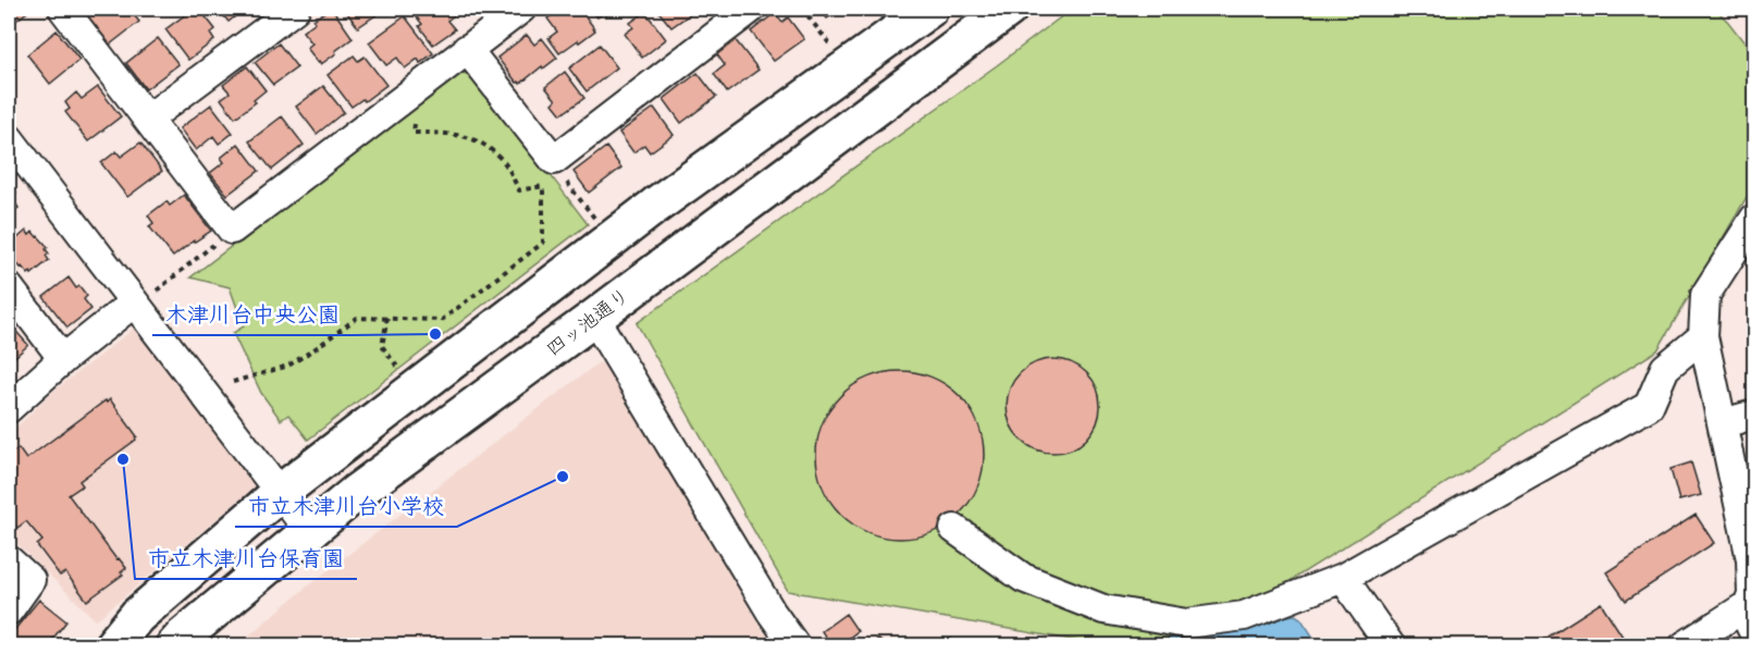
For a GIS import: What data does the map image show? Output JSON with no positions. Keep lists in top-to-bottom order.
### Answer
{
  "streets": {
    "main road": ["四ッ池通り"]
  },
  "places": ["木津川台中央公園", "市立木津川台保育園", "市立木津川台小学校"]
}
